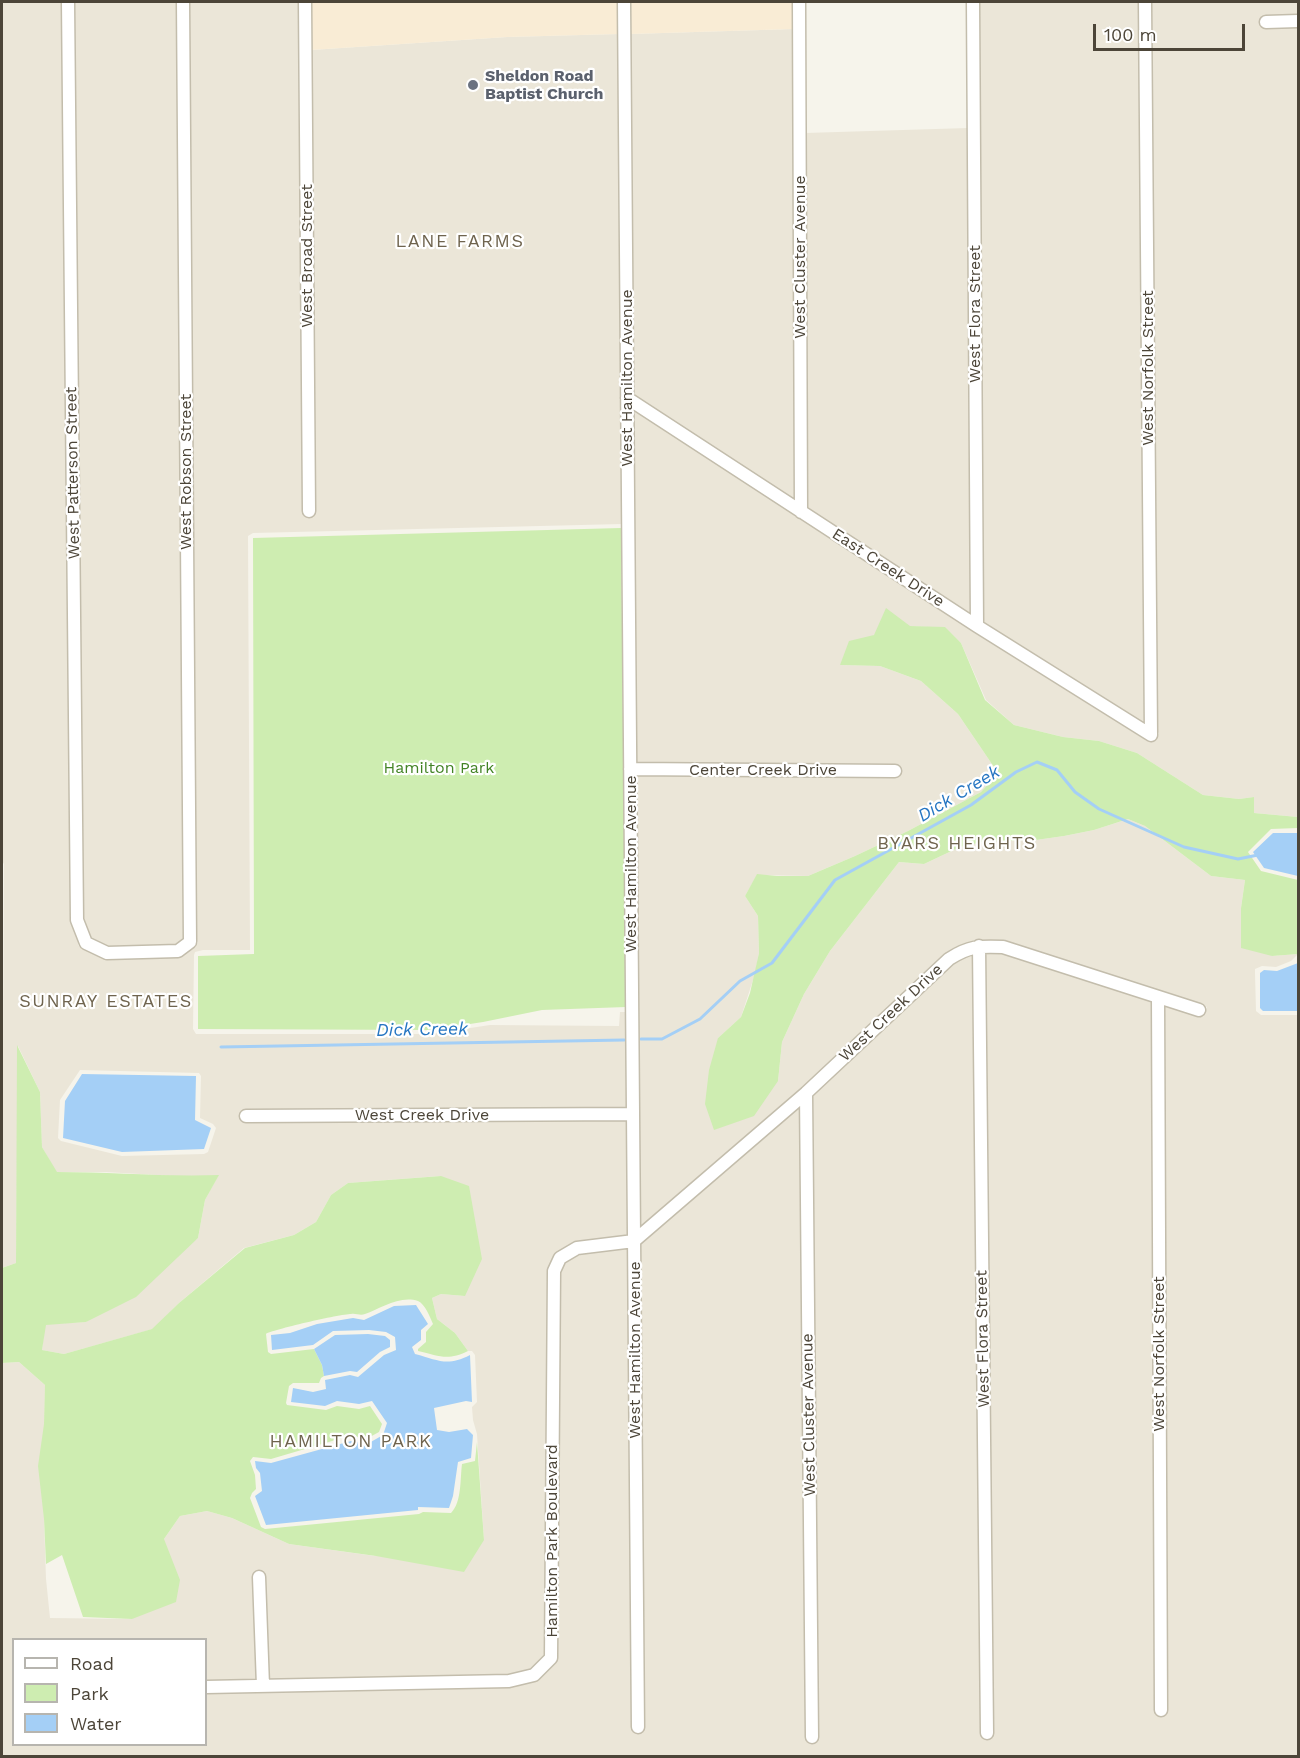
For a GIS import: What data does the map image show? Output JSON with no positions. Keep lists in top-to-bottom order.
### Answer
{
  "streets": {
    "street": [
      "West Broad Street",
      "West Cluster Avenue",
      "West Flora Street",
      "West Norfolk Street",
      "West Hamilton Avenue",
      "West Robson Street",
      "West Patterson Street",
      "East Creek Drive",
      "Center Creek Drive",
      "West Creek Drive",
      "Hamilton Park Boulevard"
    ]
  },
  "crossings": [
    ["West Cluster Avenue", "East Creek Drive"],
    ["West Cluster Avenue", "West Creek Drive"],
    ["West Flora Street", "East Creek Drive"],
    ["West Flora Street", "West Creek Drive"],
    ["West Norfolk Street", "East Creek Drive"],
    ["West Norfolk Street", "West Creek Drive"],
    ["West Hamilton Avenue", "East Creek Drive"],
    ["West Hamilton Avenue", "Center Creek Drive"],
    ["West Hamilton Avenue", "West Creek Drive"],
    ["West Hamilton Avenue", "Hamilton Park Boulevard"],
    ["West Robson Street", "West Patterson Street"],
    ["West Creek Drive", "Hamilton Park Boulevard"]
  ],
  "districts": [
    "LANE FARMS",
    "BYARS HEIGHTS",
    "SUNRAY ESTATES",
    "HAMILTON PARK"
  ],
  "water": ["Dick Creek"],
  "parks": ["Hamilton Park"],
  "places": ["Sheldon Road Baptist Church"],
  "legend": ["Road", "Park", "Water"],
  "scale_bar": "100 m"
}
